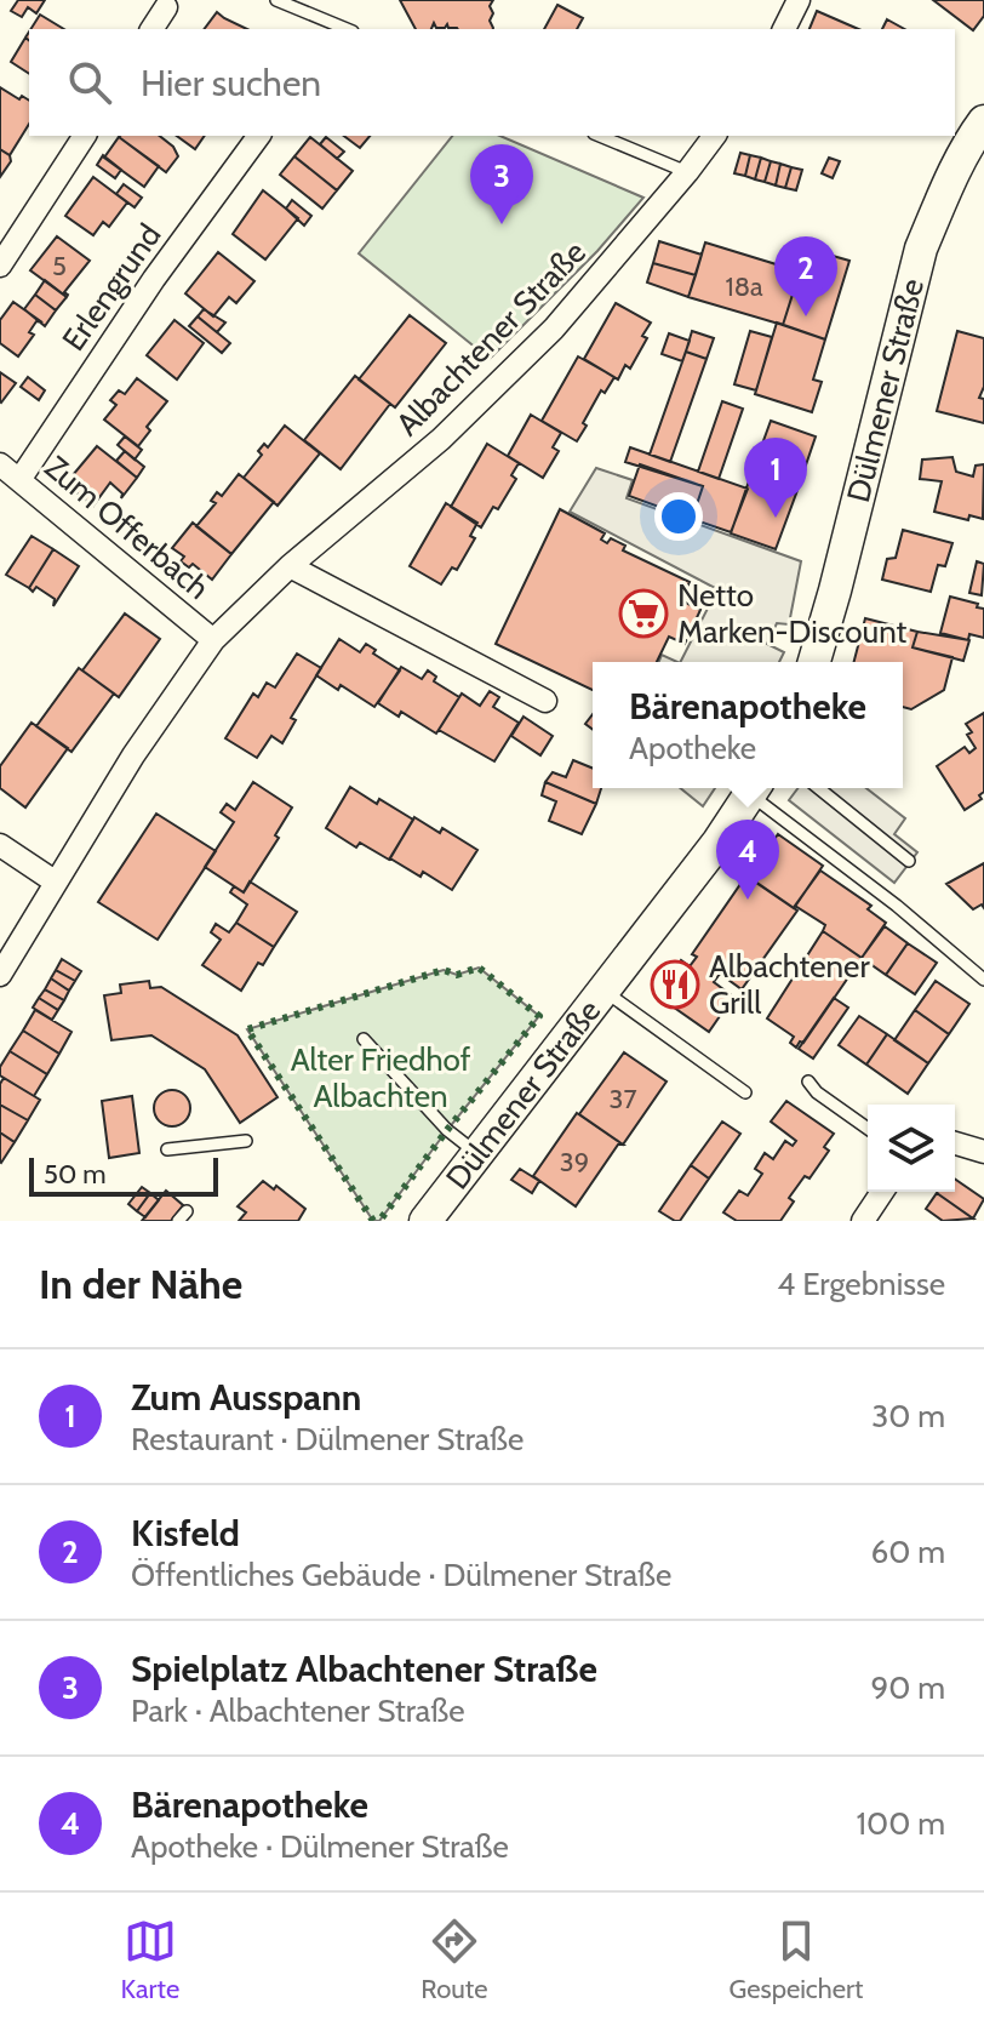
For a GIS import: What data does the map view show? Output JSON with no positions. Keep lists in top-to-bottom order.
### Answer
{
  "streets": {
    "main road": ["Dülmener Straße"],
    "street": ["Erlengrund", "Albachtener Straße", "Zum Offerbach"]
  },
  "crossings": [
    ["Erlengrund", "Zum Offerbach"],
    ["Albachtener Straße", "Zum Offerbach"]
  ],
  "parks": ["Alter Friedhof Albachten"],
  "places": {
    "supermarket": ["Netto Marken-Discount"],
    "restaurant": ["Albachtener Grill"]
  },
  "house_numbers": [
    "5",
    "18a",
    "37",
    "39"
  ],
  "scale_bar": "50 m",
  "page": {
    "search": "Hier suchen",
    "pins": [
      "3",
      "2",
      "1",
      "4"
    ],
    "popup": ["Bärenapotheke", "Apotheke"],
    "scale": "50 m",
    "heading": ["In der Nähe", "4 Ergebnisse"],
    "list": [
      {
        "mark": "1",
        "name": "Zum Ausspann",
        "note": "Restaurant · Dülmener Straße",
        "value": "30 m"
      },
      {
        "mark": "2",
        "name": "Kisfeld",
        "note": "Öffentliches Gebäude · Dülmener Straße",
        "value": "60 m"
      },
      {
        "mark": "3",
        "name": "Spielplatz Albachtener Straße",
        "note": "Park · Albachtener Straße",
        "value": "90 m"
      },
      {
        "mark": "4",
        "name": "Bärenapotheke",
        "note": "Apotheke · Dülmener Straße",
        "value": "100 m"
      }
    ],
    "nav": ["Karte", "Route", "Gespeichert"]
  }
}
